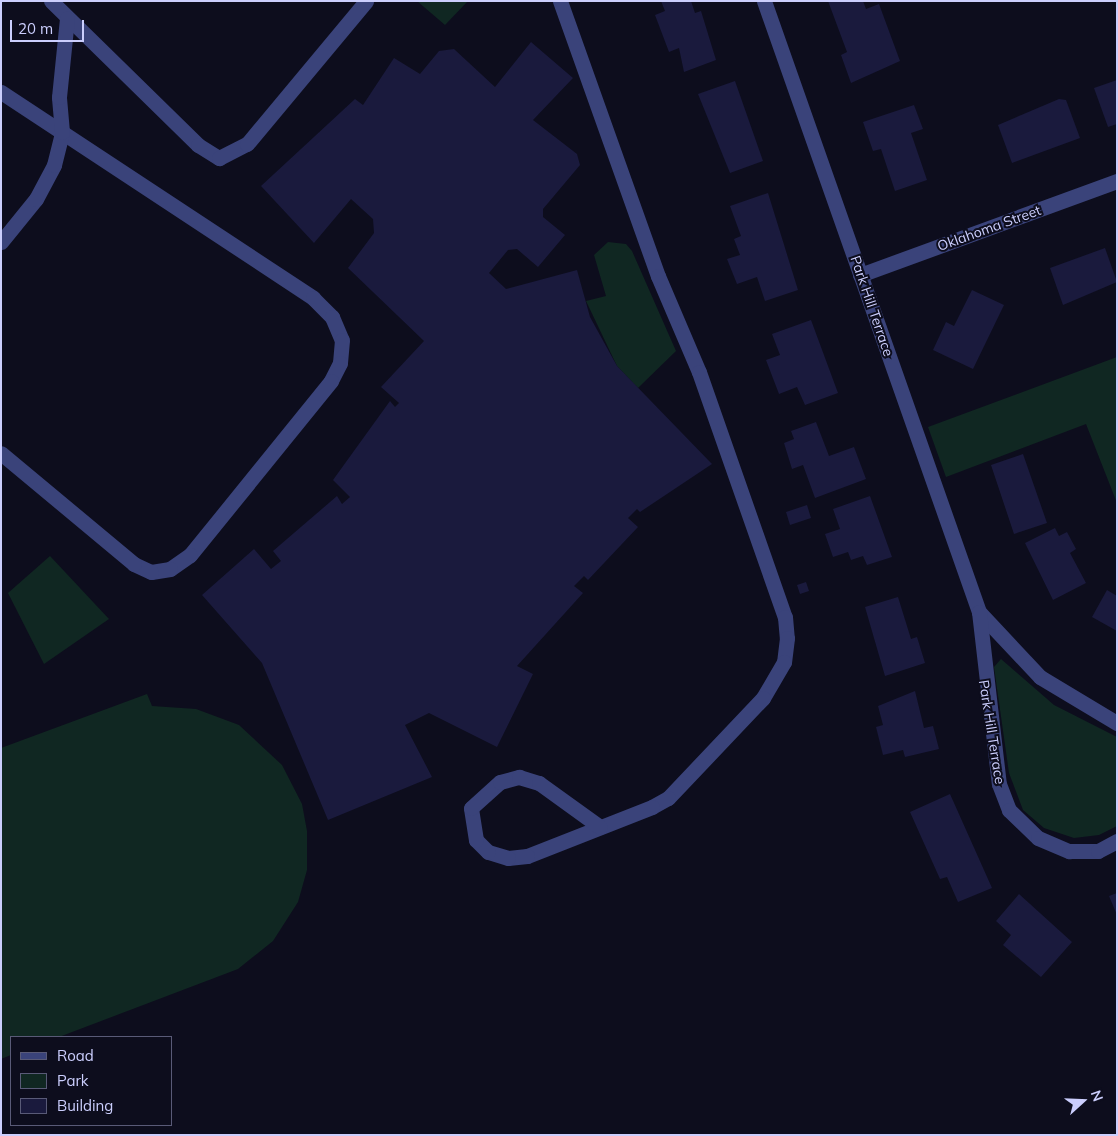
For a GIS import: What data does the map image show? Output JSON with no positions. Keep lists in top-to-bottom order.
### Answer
{
  "streets": {
    "street": ["Oklahoma Street", "Park Hill Terrace"]
  },
  "crossings": [
    ["Oklahoma Street", "Park Hill Terrace"]
  ],
  "legend": ["Road", "Park", "Building"],
  "scale_bar": "20 m",
  "north": "right"
}
